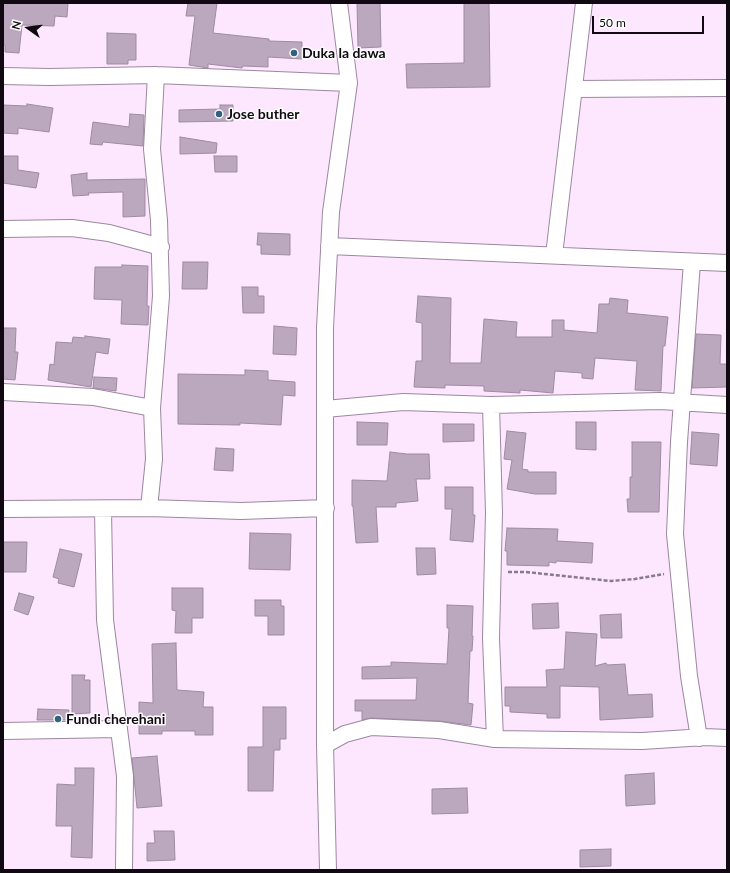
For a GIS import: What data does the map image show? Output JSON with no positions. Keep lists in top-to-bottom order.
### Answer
{
  "places": ["Duka la dawa", "Jose buther", "Fundi cherehani"],
  "scale_bar": "50 m",
  "north": "left"
}
